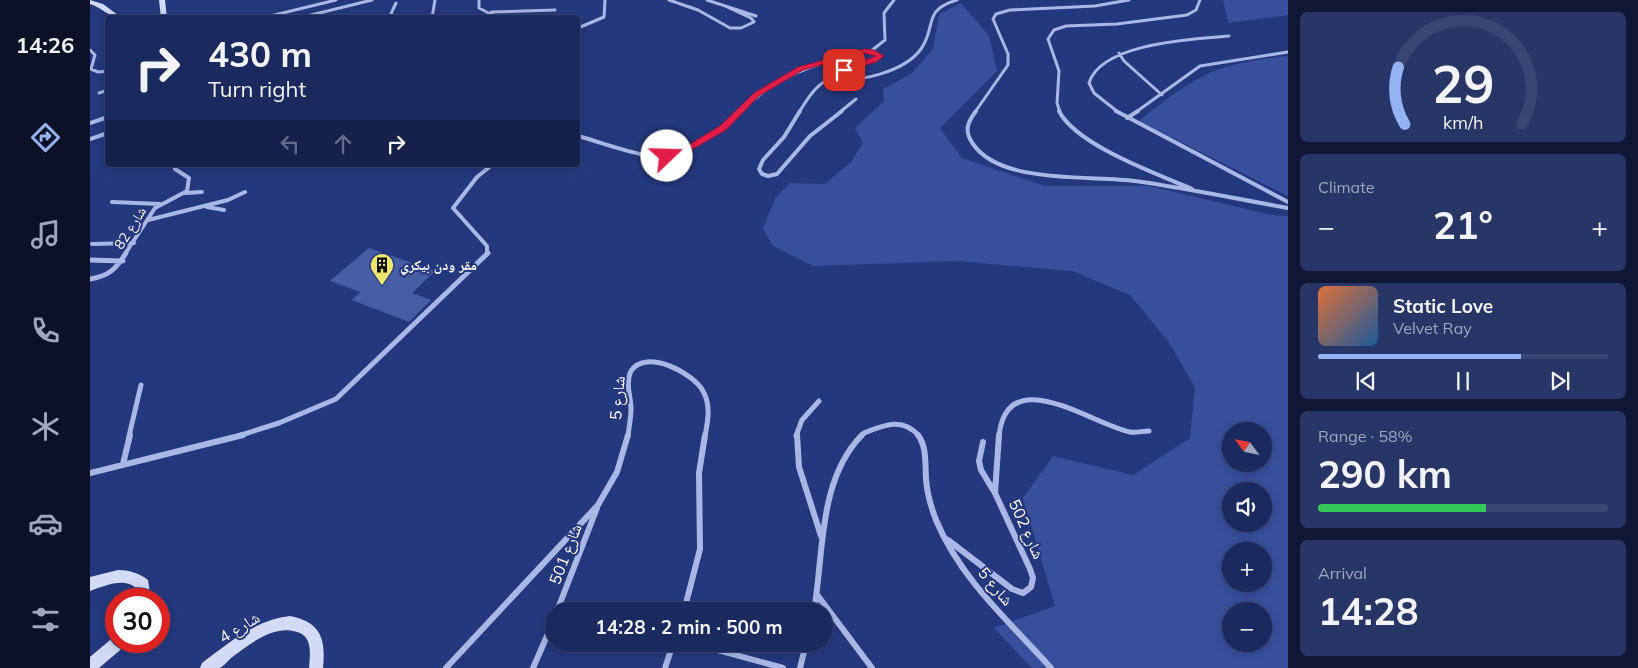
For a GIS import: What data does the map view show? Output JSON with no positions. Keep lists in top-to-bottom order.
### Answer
{
  "streets": {
    "street": [
      "شارع 82",
      "شارع 5",
      "شارع 502",
      "شارع 501",
      "شارع 4"
    ]
  },
  "crossings": [
    ["شارع 5", "شارع 502"],
    ["شارع 5", "شارع 501"]
  ],
  "places": {
    "building": ["مقر ودن بيكري"]
  },
  "north": "top left",
  "page": {
    "tabs": "14:26",
    "turn": ["430 m", "Turn right"],
    "tile": [
      "Climate",
      ["Range · 58%", "290 km"],
      ["Arrival", "14:28"]
    ],
    "heat": ["−", "21°", "+"],
    "song": ["Static Love", "Velvet Ray"],
    "map_buttons": ["+", "−"],
    "limit": "30",
    "trip": "14:28 · 2 min · 500 m",
    "gauge": ["29", "km/h"]
  }
}
